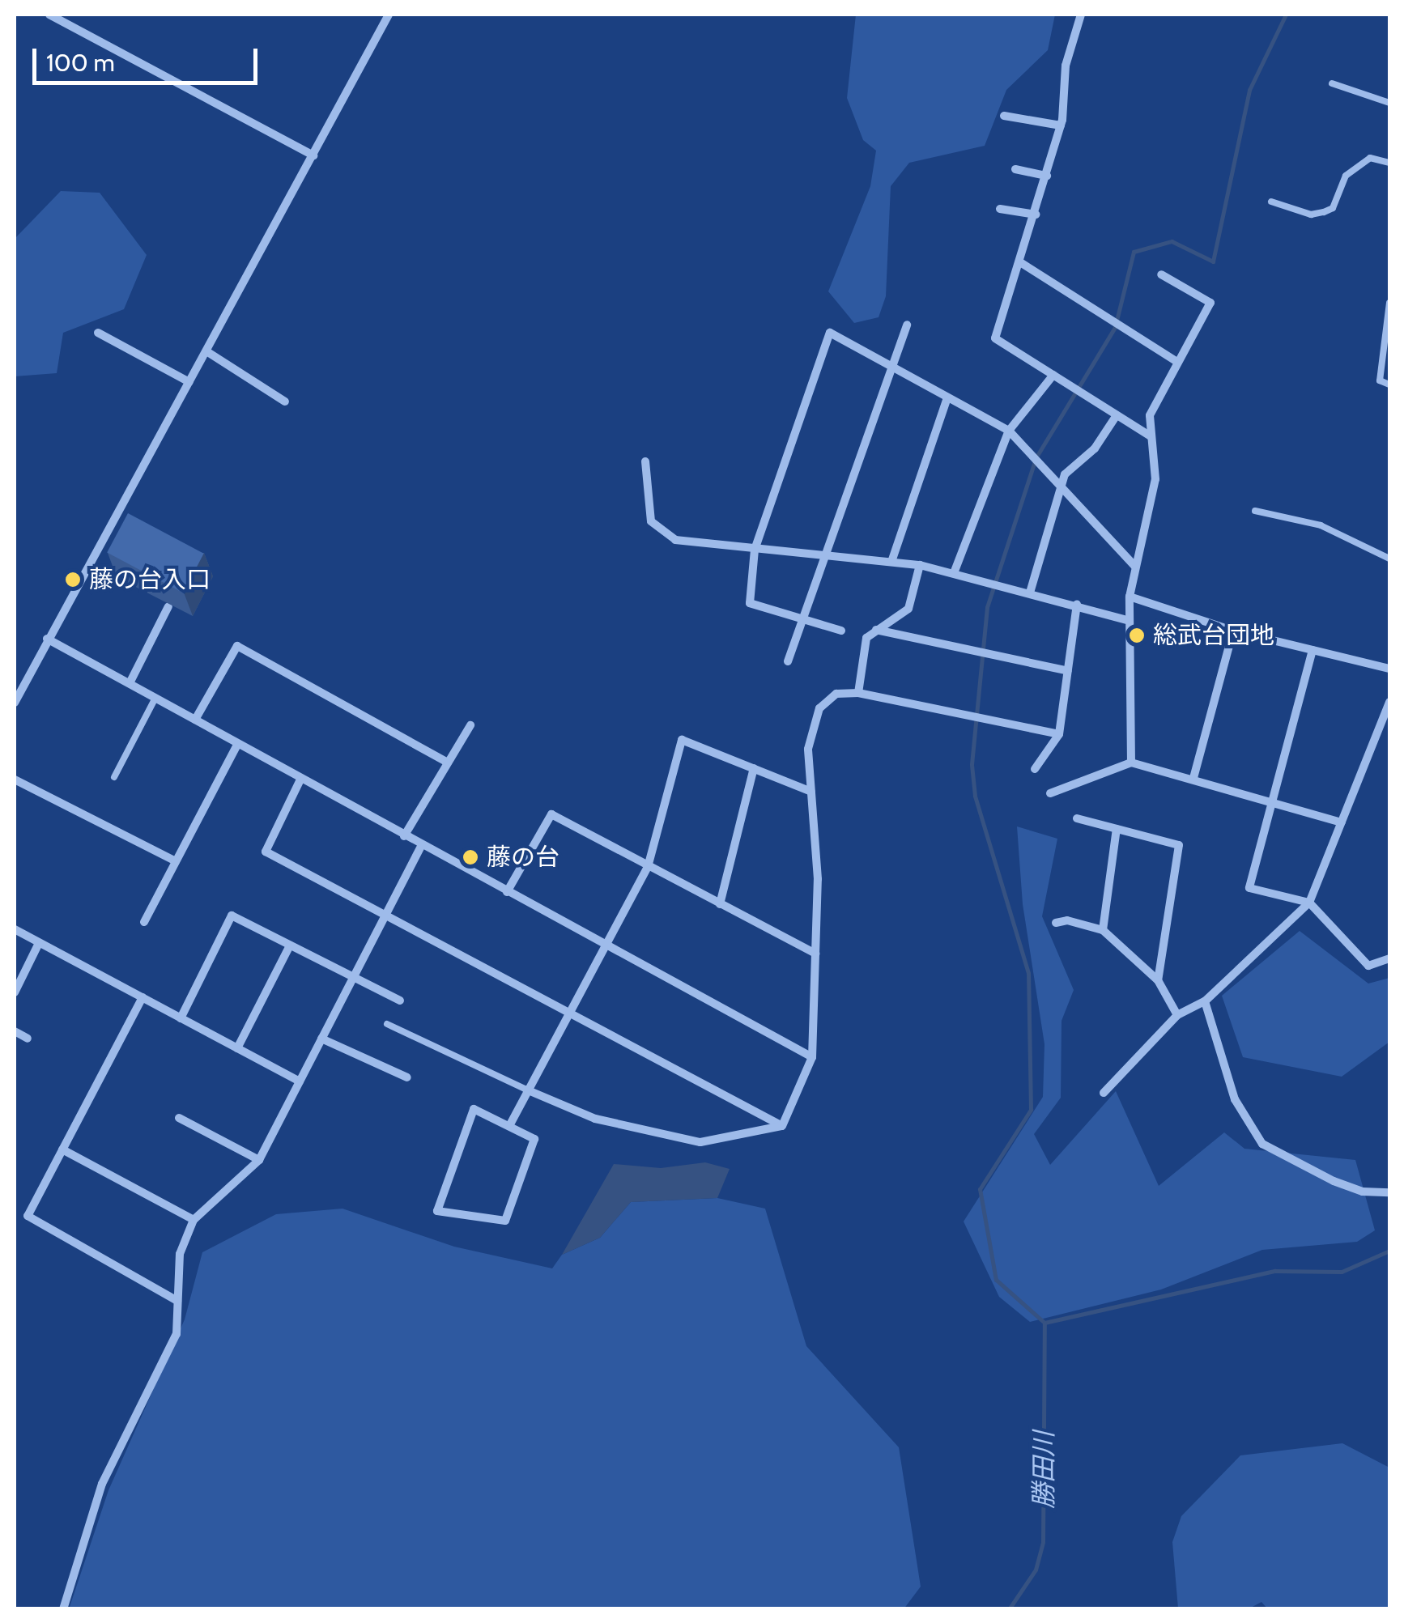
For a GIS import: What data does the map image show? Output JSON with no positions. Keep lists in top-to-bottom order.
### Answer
{
  "water": ["勝田川"],
  "places": ["藤の台入口", "総武台団地", "藤の台"],
  "scale_bar": "100 m"
}
